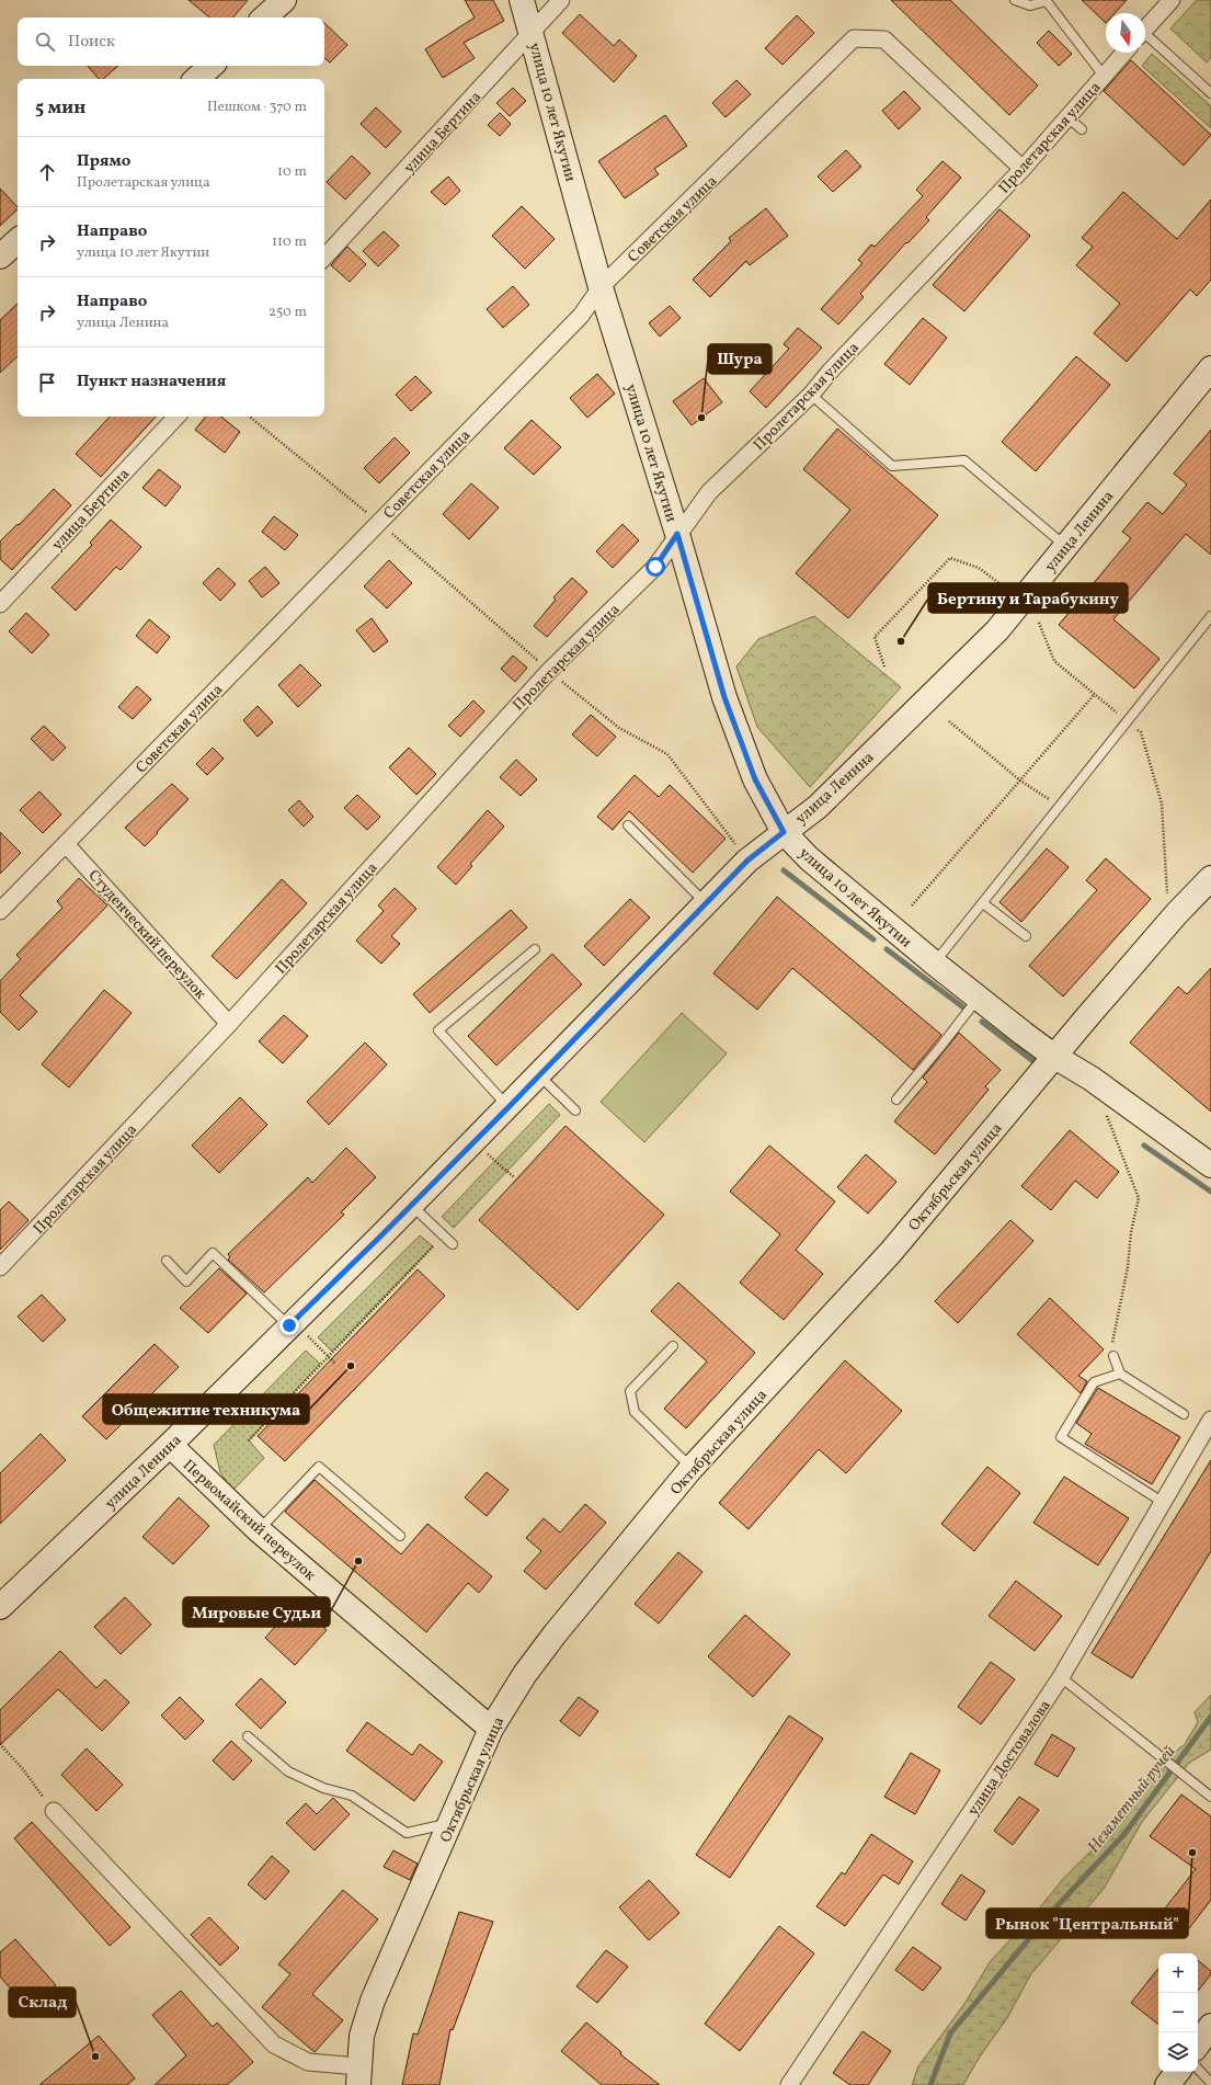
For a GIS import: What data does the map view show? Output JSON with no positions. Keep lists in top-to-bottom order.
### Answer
{
  "streets": {
    "main road": [
      "улица 10 лет Якутии",
      "улица Ленина",
      "Октябрьская улица",
      "Первомайский переулок"
    ],
    "street": [
      "улица Бертина",
      "Пролетарская улица",
      "Советская улица",
      "Студенческий переулок",
      "улица Достовалова"
    ]
  },
  "crossings": [
    ["улица 10 лет Якутии", "улица Бертина"],
    ["улица 10 лет Якутии", "Пролетарская улица"],
    ["улица 10 лет Якутии", "Советская улица"],
    ["улица 10 лет Якутии", "улица Ленина"],
    ["улица 10 лет Якутии", "Октябрьская улица"],
    ["Пролетарская улица", "Советская улица"],
    ["Пролетарская улица", "Студенческий переулок"],
    ["Советская улица", "Студенческий переулок"],
    ["улица Ленина", "Первомайский переулок"],
    ["Октябрьская улица", "Первомайский переулок"]
  ],
  "water": ["Незаметный ручей"],
  "places": [
    "Шура",
    "Бертину и Тарабукину",
    "Общежитие техникума",
    "Мировые Судьи",
    "Рынок \"Центральный\"",
    "Склад"
  ],
  "north": "bottom",
  "page": {
    "search": "Поиск",
    "heading": ["5 мин", "Пешком · 370 m"],
    "list": [
      ["Прямо", "Пролетарская улица", "10 m"],
      ["Направо", "улица 10 лет Якутии", "110 m"],
      ["Направо", "улица Ленина", "250 m"],
      "Пункт назначения"
    ],
    "map_buttons": ["+", "−"]
  }
}
